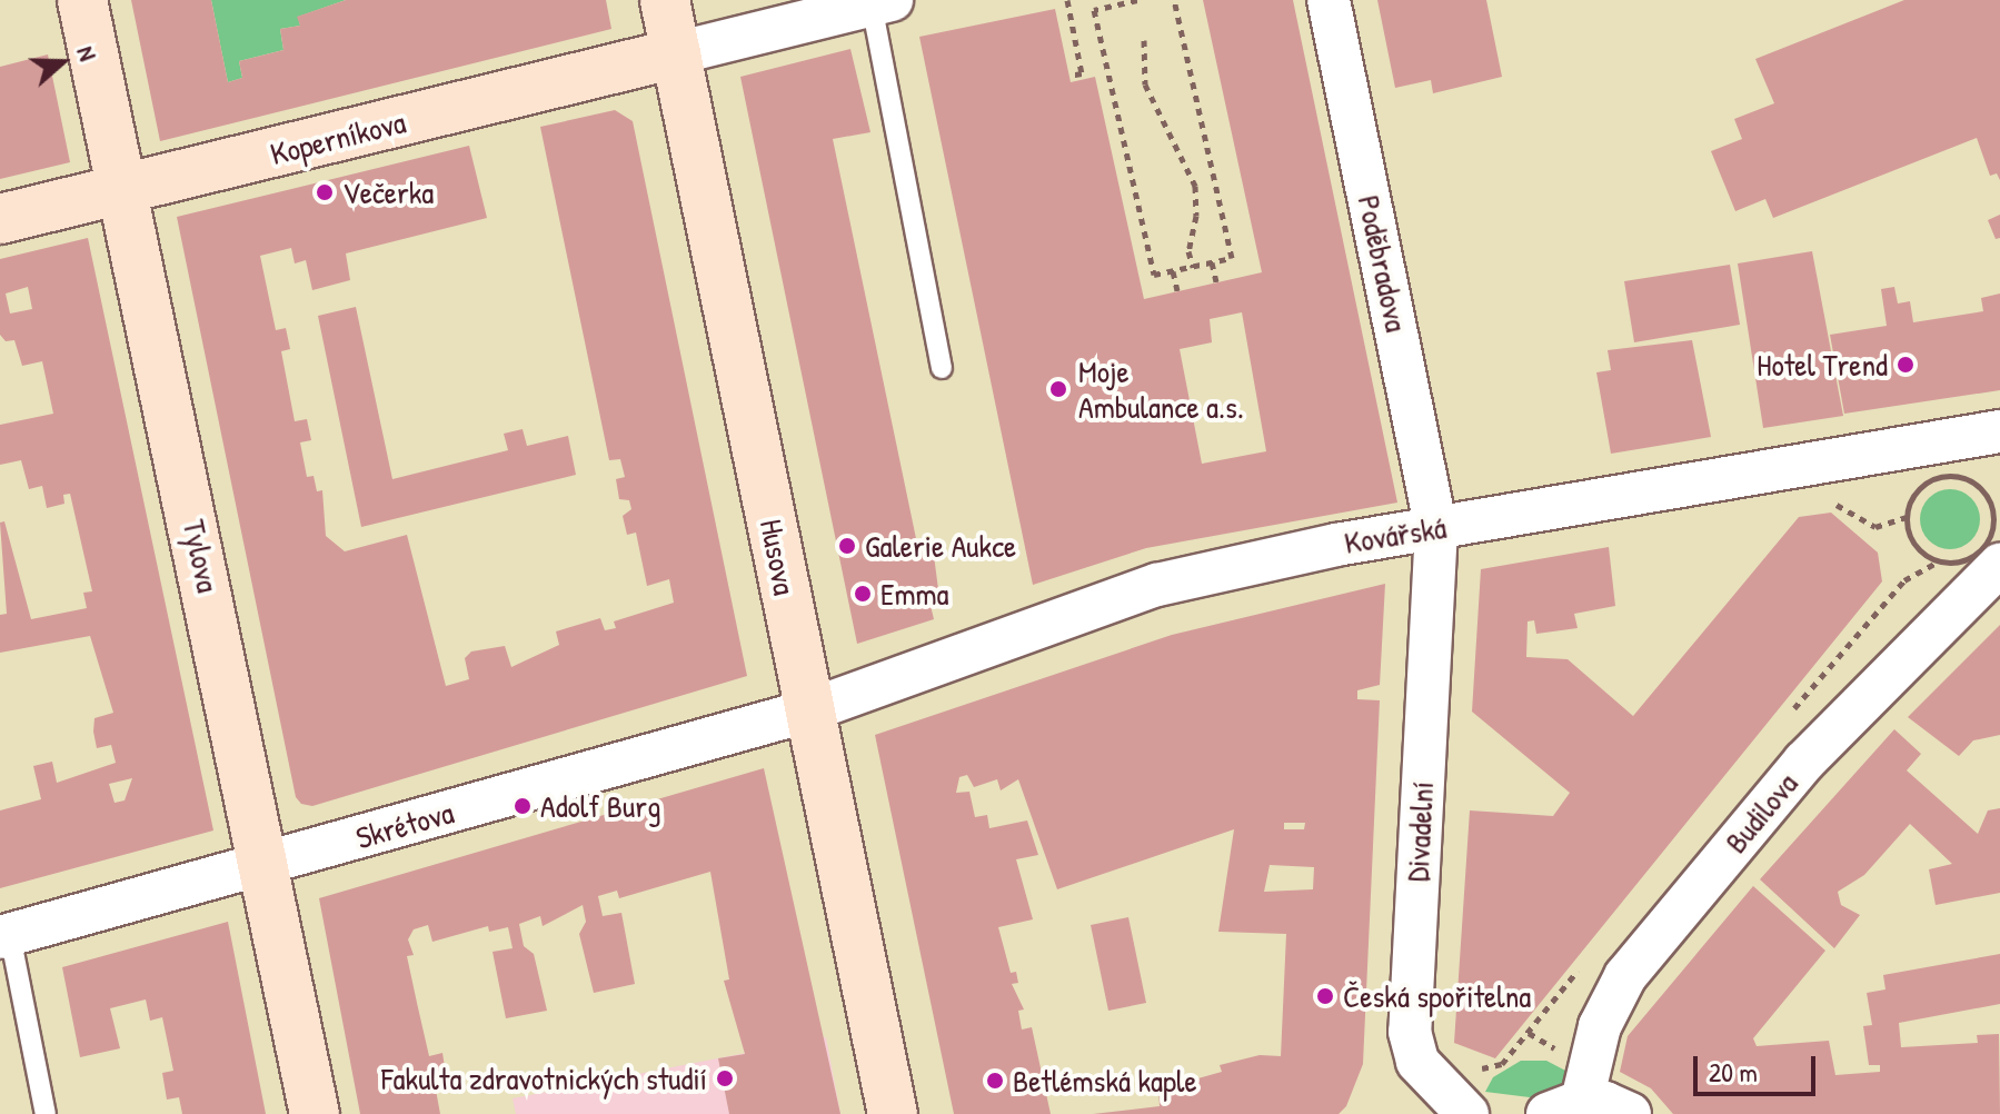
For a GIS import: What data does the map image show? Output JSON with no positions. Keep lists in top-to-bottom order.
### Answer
{
  "streets": {
    "street": [
      "Koperníkova",
      "Poděbradova",
      "Kovářská",
      "Tylova",
      "Husova",
      "Budilova",
      "Skrétova",
      "Divadelní"
    ]
  },
  "crossings": [
    ["Koperníkova", "Tylova"],
    ["Koperníkova", "Husova"],
    ["Poděbradova", "Kovářská"],
    ["Poděbradova", "Divadelní"],
    ["Kovářská", "Husova"],
    ["Kovářská", "Skrétova"],
    ["Kovářská", "Divadelní"],
    ["Tylova", "Skrétova"],
    ["Husova", "Skrétova"]
  ],
  "places": [
    "Večerka",
    "Hotel Trend",
    "Moje Ambulance a.s.",
    "Galerie Aukce",
    "Emma",
    "Adolf Burg",
    "Česká spořitelna",
    "Fakulta zdravotnických studií",
    "Betlémská kaple"
  ],
  "scale_bar": "20 m",
  "north": "right"
}
